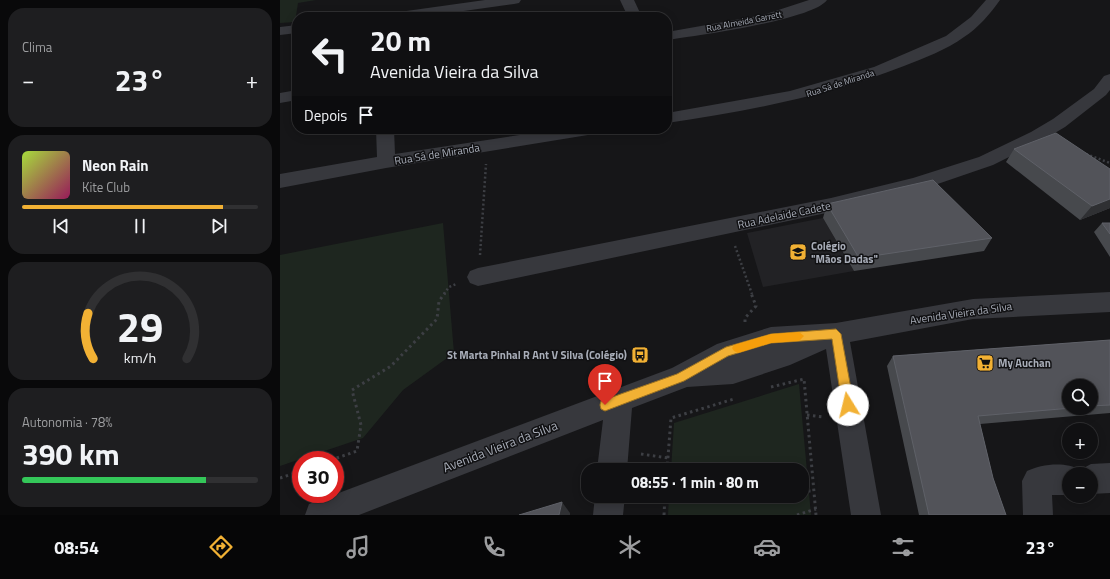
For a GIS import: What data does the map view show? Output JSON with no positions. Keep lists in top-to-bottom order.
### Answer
{
  "streets": {
    "street": [
      "Rua Almeida Garrett",
      "Rua Sá de Miranda",
      "Rua Adelaide Cadete",
      "Avenida Vieira da Silva"
    ]
  },
  "places": {
    "school or university": ["Colégio \"Mãos Dadas\""],
    "bus stop": ["St Marta Pinhal R Ant V Silva (Colégio)"],
    "supermarket": ["My Auchan"]
  },
  "page": {
    "tile": [
      "Clima",
      ["Autonomia · 78%", "390 km"]
    ],
    "turn": ["20 m", "Avenida Vieira da Silva"],
    "heat": ["−", "23°", "+"],
    "then": "Depois",
    "song": ["Neon Rain", "Kite Club"],
    "map_buttons": ["+", "−"],
    "limit": "30",
    "trip": "08:55 · 1 min · 80 m",
    "tabs": ["08:54", "23°"],
    "gauge": ["29", "km/h"]
  }
}
